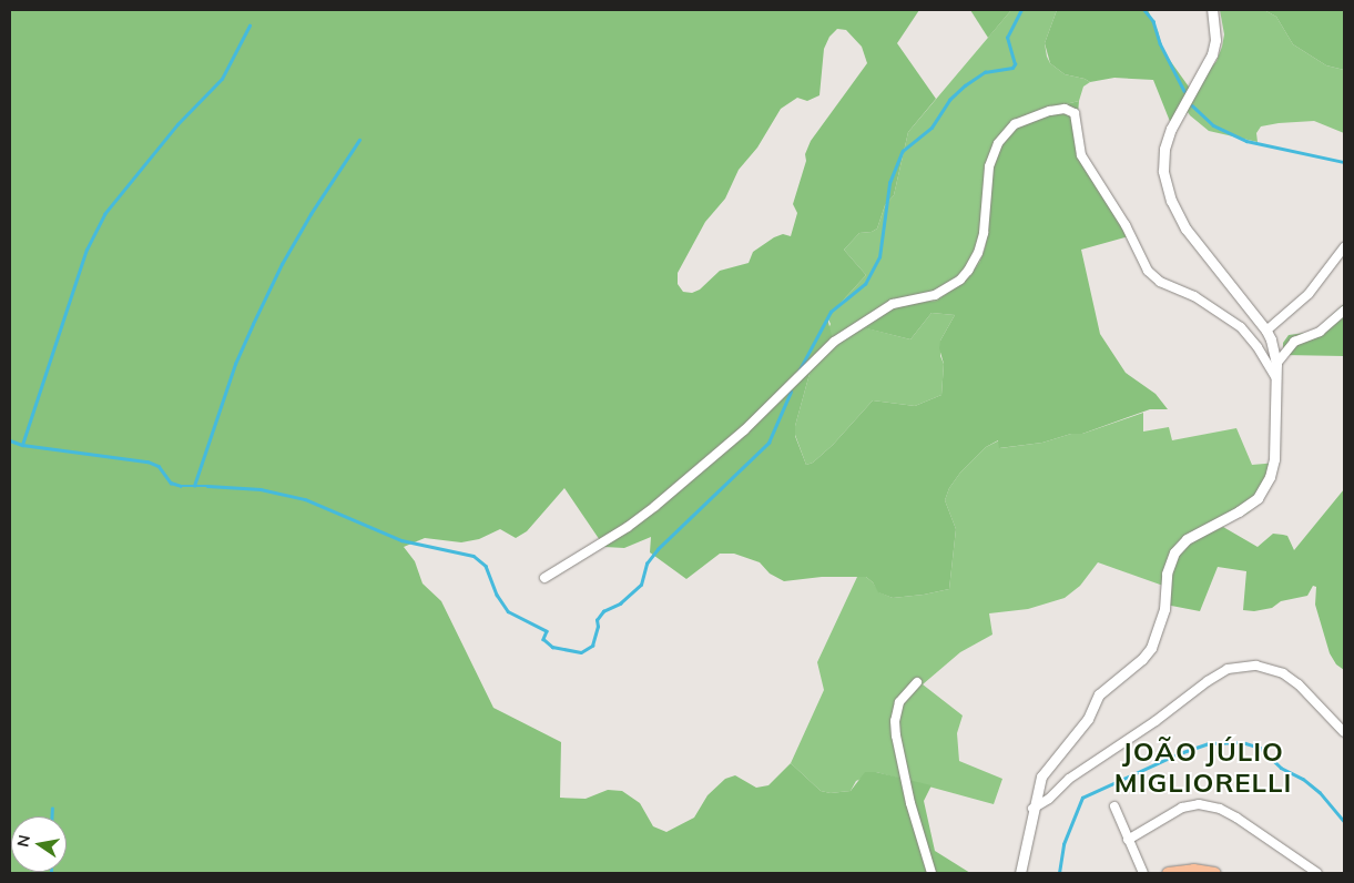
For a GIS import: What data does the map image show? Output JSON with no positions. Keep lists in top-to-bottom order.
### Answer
{
  "districts": ["JOÃO JÚLIO MIGLIORELLI"],
  "north": "left"
}
